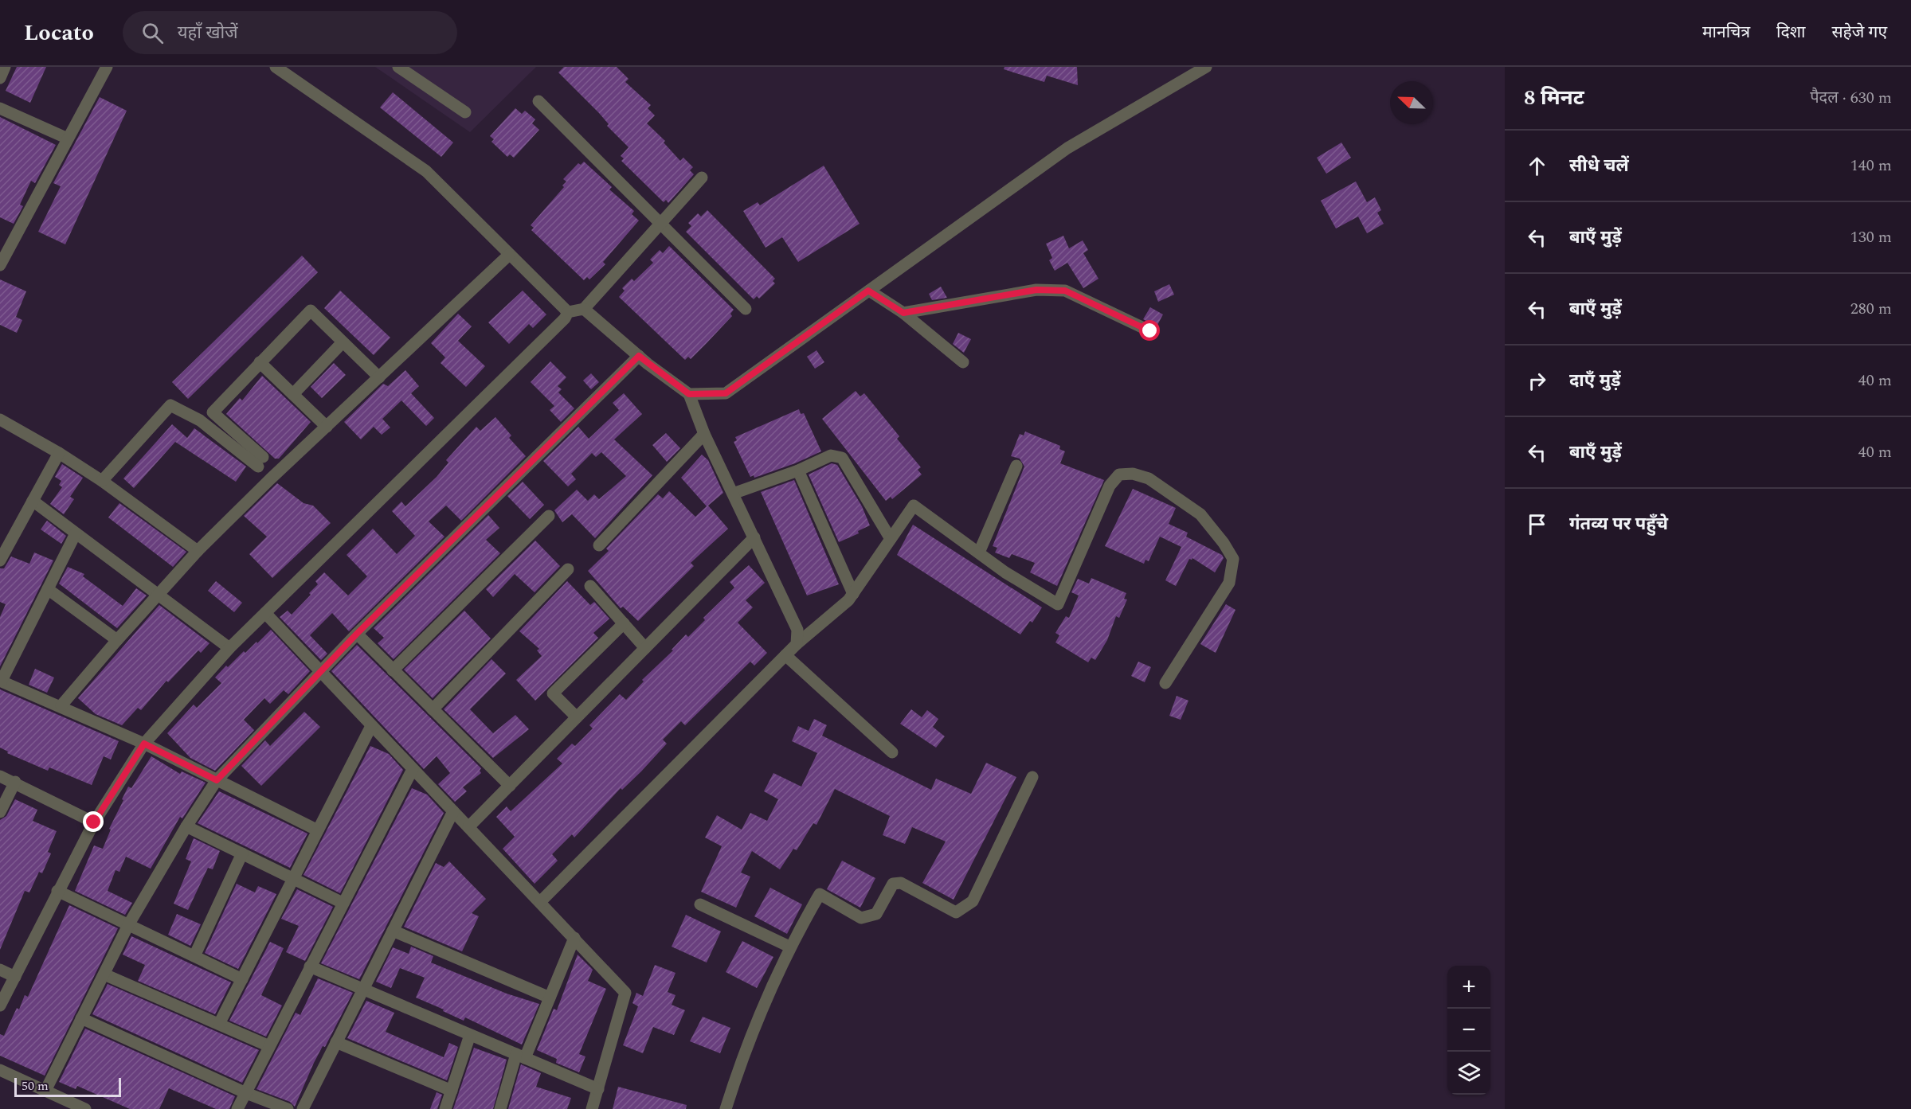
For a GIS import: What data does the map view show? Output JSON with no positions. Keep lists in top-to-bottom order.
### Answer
{
  "scale_bar": "50 m",
  "north": "top left",
  "page": {
    "header": "Locato",
    "search": "यहाँ खोजें",
    "nav": ["मानचित्र", "दिशा", "सहेजे गए"],
    "heading": ["8 मिनट", "पैदल · 630 m"],
    "list": [
      ["सीधे चलें", "140 m"],
      ["बाएँ मुड़ें", "130 m"],
      ["बाएँ मुड़ें", "280 m"],
      ["दाएँ मुड़ें", "40 m"],
      ["बाएँ मुड़ें", "40 m"],
      "गंतव्य पर पहुँचे"
    ],
    "map_buttons": ["+", "−"],
    "scale": "50 m"
  }
}
